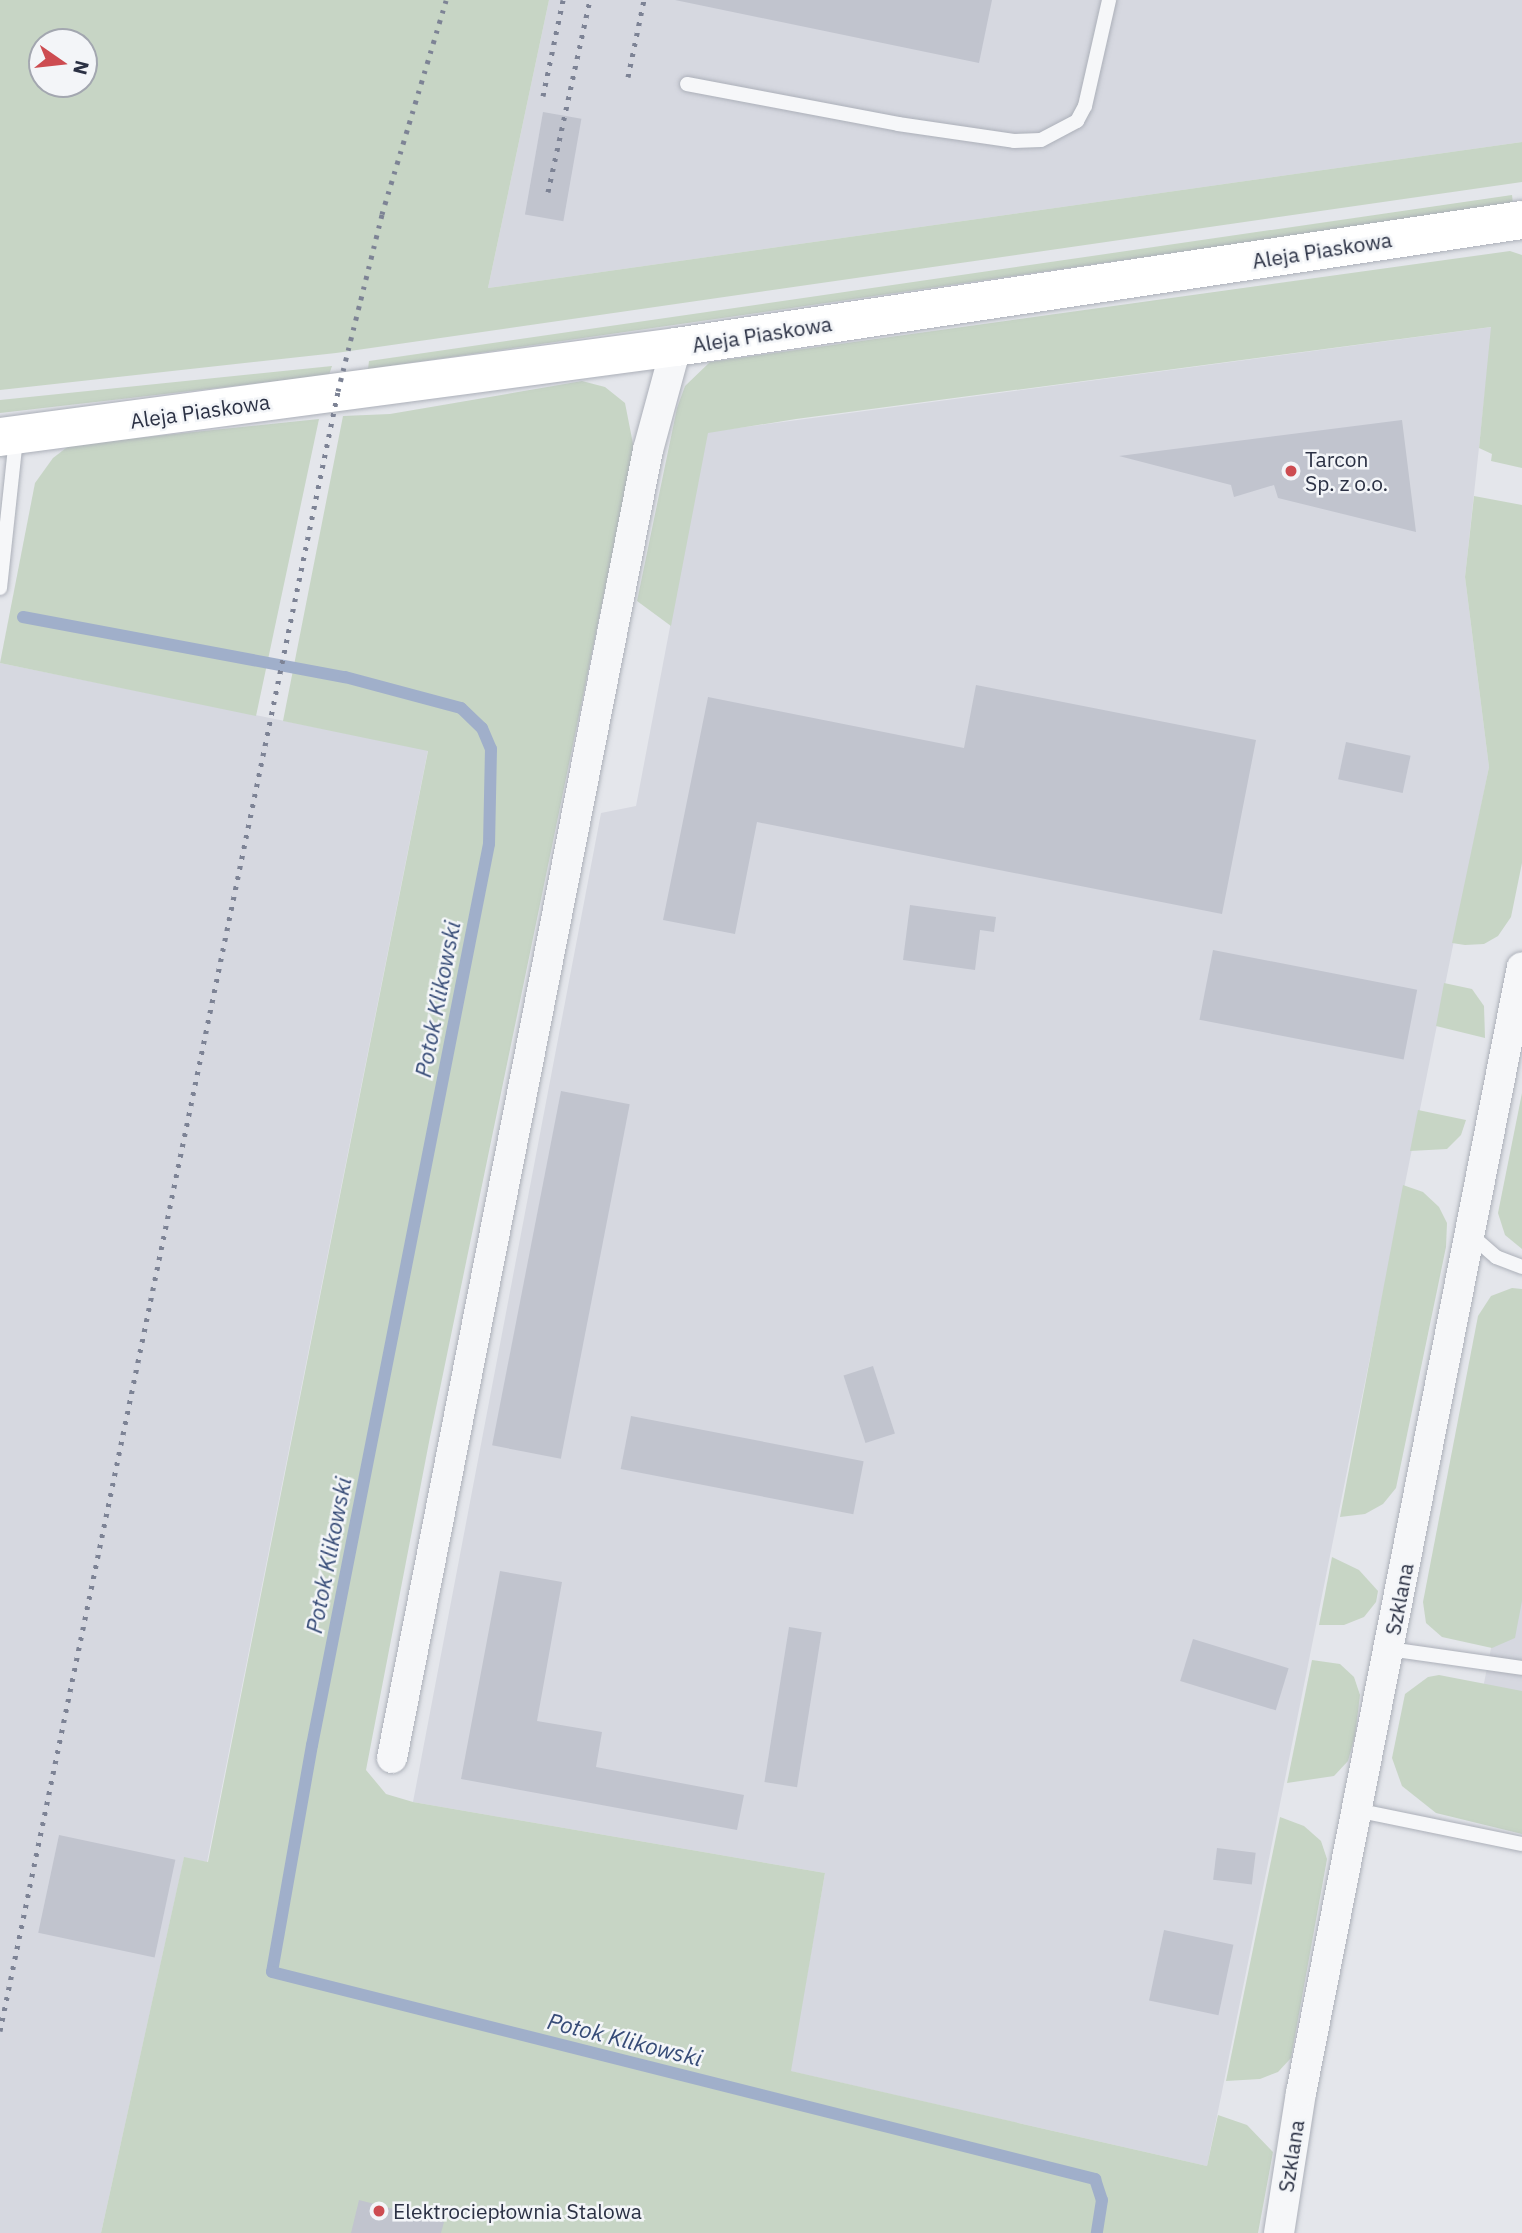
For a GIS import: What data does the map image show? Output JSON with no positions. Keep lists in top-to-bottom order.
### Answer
{
  "streets": {
    "main road": ["Aleja Piaskowa"],
    "street": ["Szklana"]
  },
  "water": ["Potok Klikowski"],
  "places": ["Tarcon Sp. z o.o.", "Elektrociepłownia Stalowa"],
  "north": "right"
}
